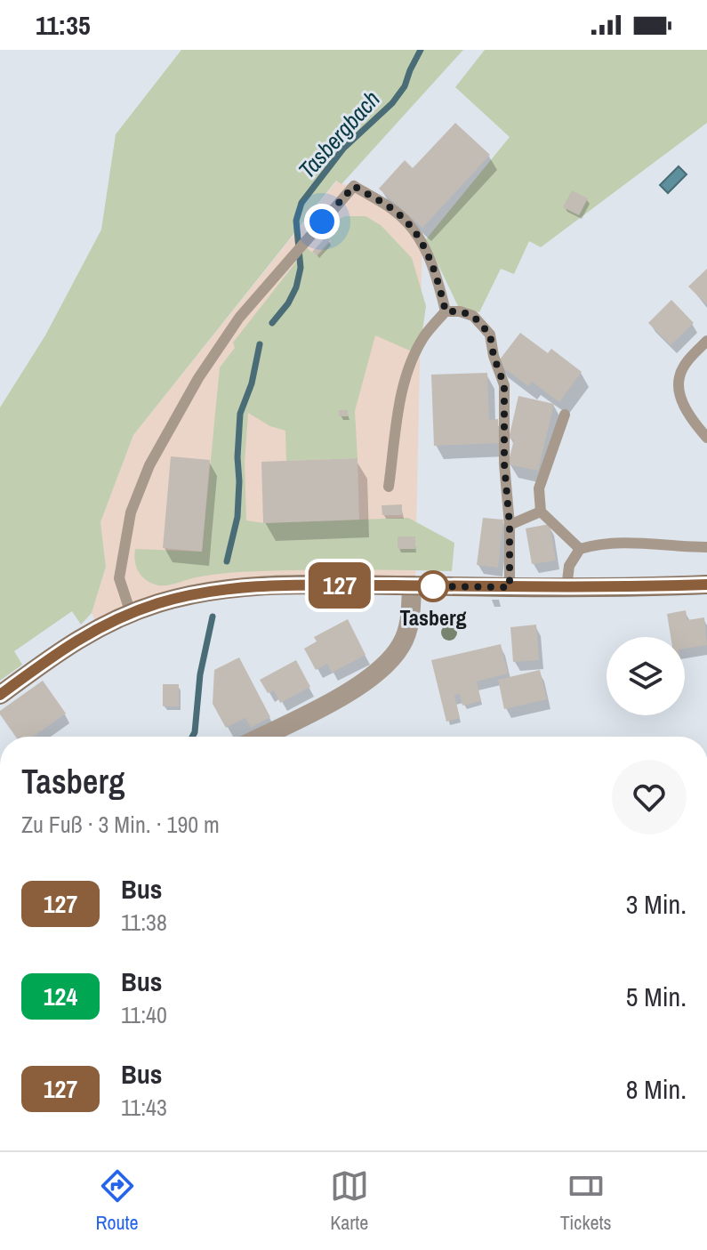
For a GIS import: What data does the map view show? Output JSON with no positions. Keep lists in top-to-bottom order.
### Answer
{
  "water": ["Tasbergbach"],
  "places": ["Tasberg"],
  "lines": ["bus line 127"],
  "page": {
    "status": "11:35",
    "on_map": "127",
    "heading": ["Tasberg", "Zu Fuß · 3 Min. · 190 m"],
    "list": [
      {
        "mark": "127",
        "name": "Bus",
        "note": "11:38",
        "value": "3 Min."
      },
      {
        "mark": "124",
        "name": "Bus",
        "note": "11:40",
        "value": "5 Min."
      },
      {
        "mark": "127",
        "name": "Bus",
        "note": "11:43",
        "value": "8 Min."
      }
    ],
    "tabs": ["Route", "Karte", "Tickets"]
  }
}
